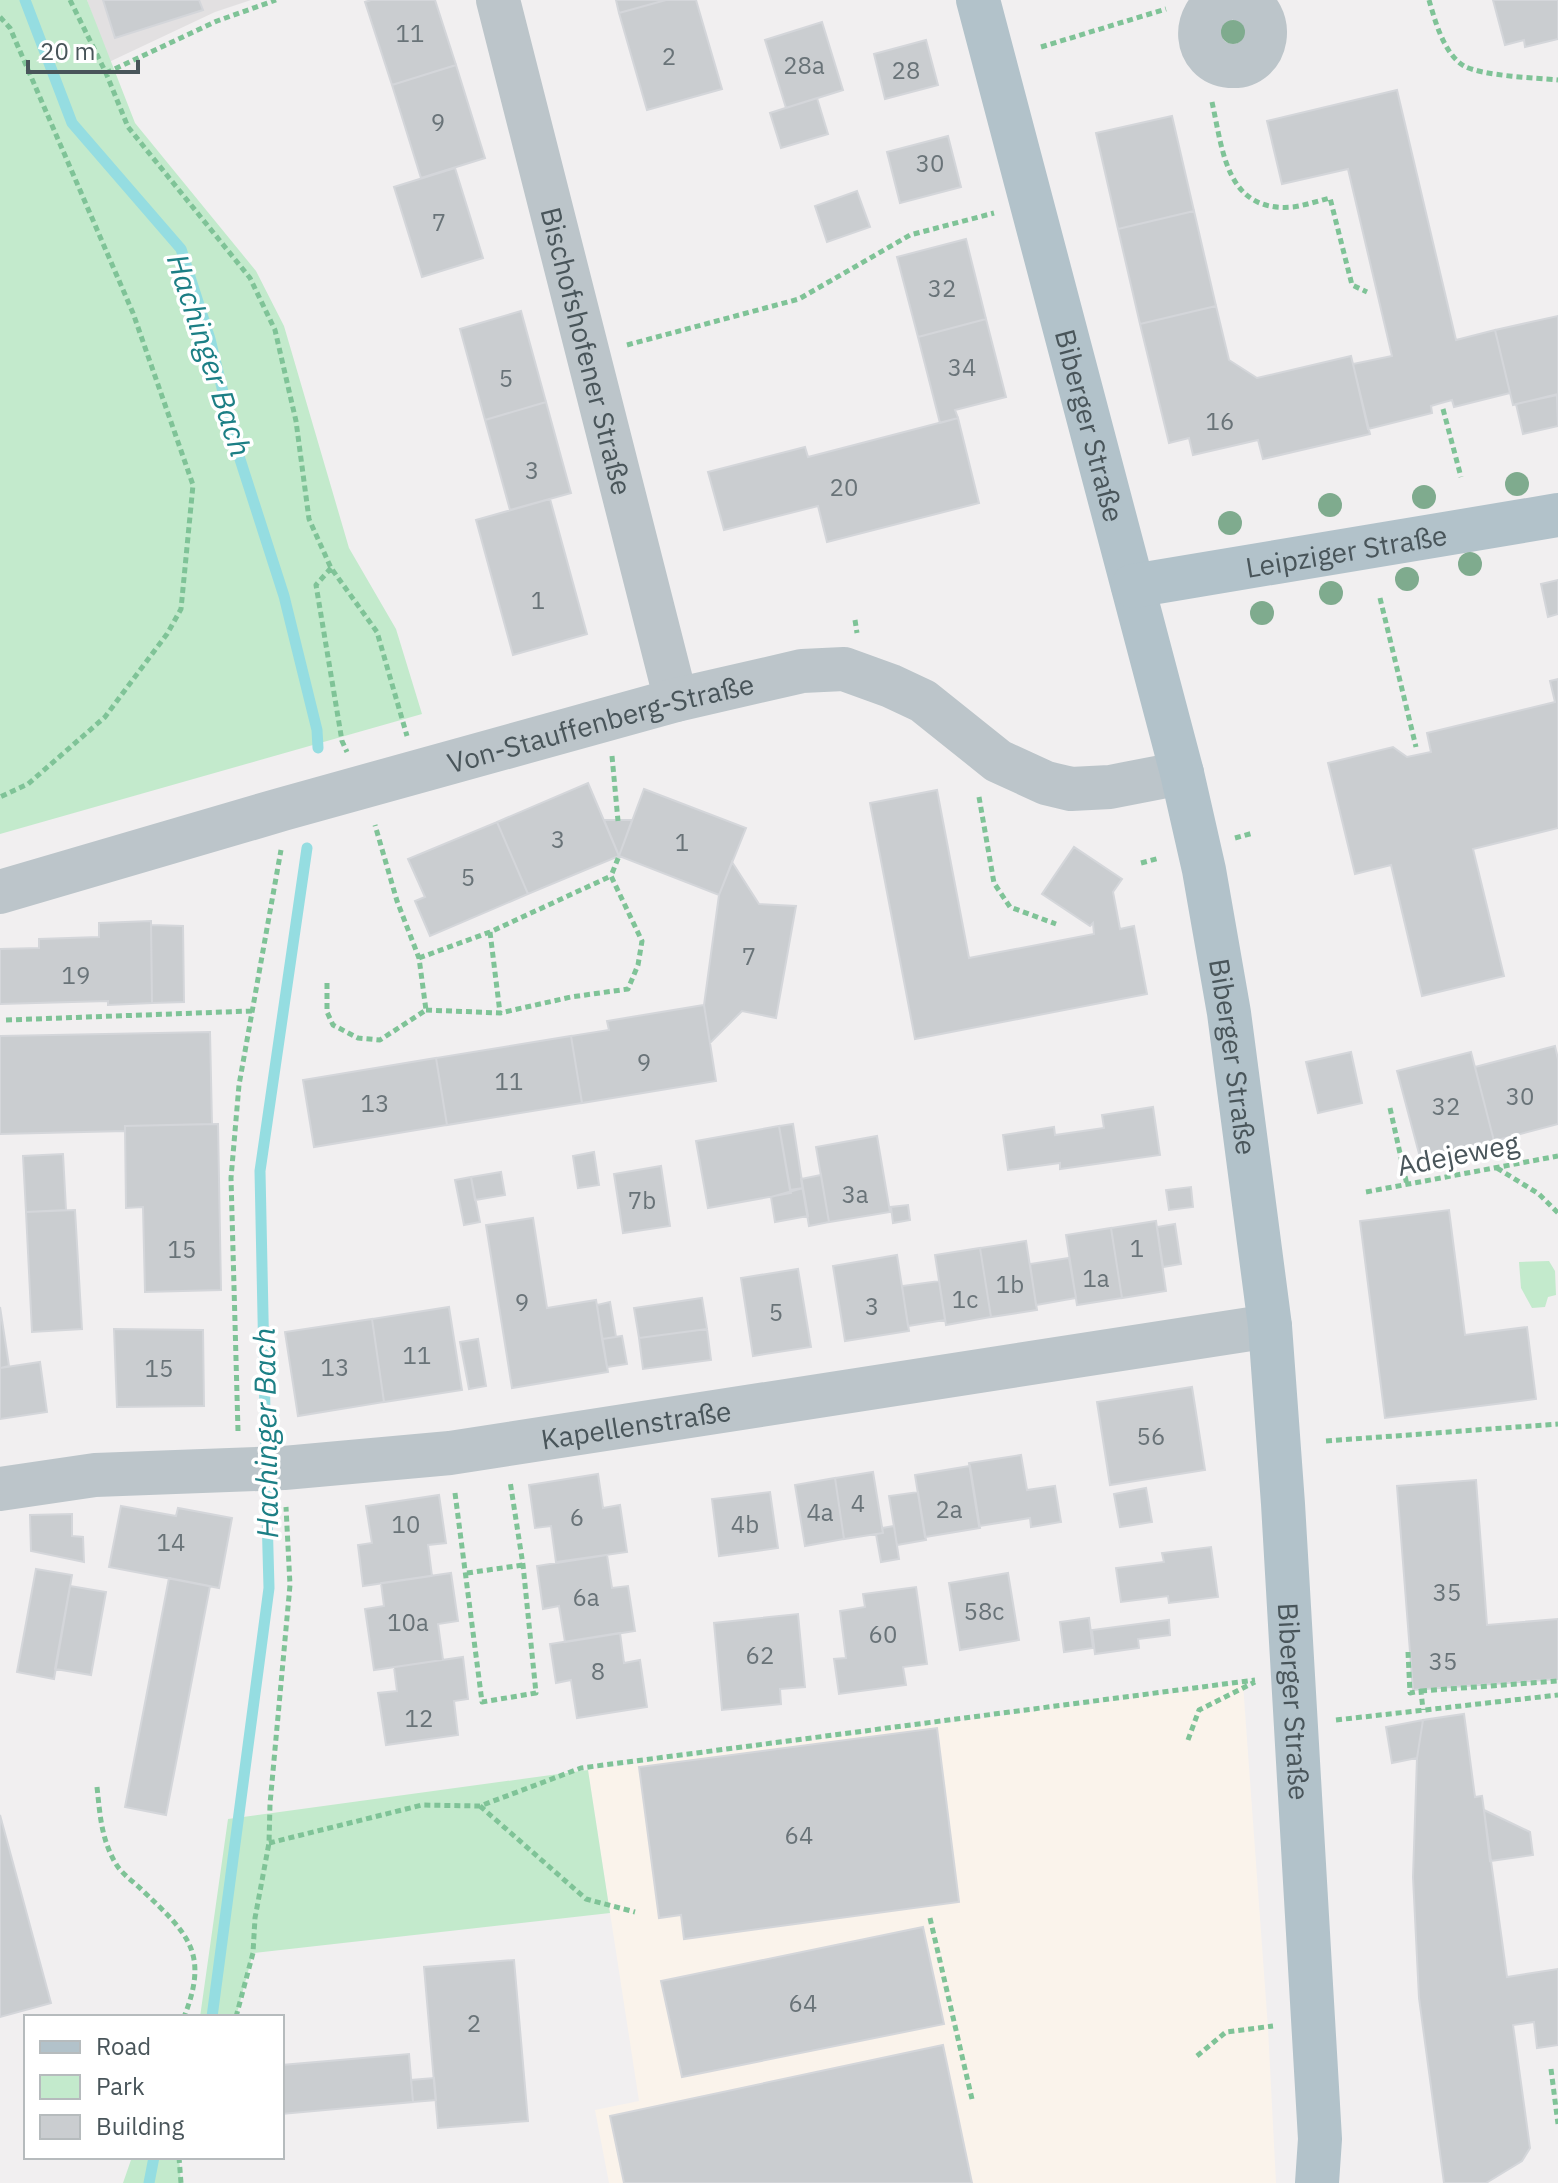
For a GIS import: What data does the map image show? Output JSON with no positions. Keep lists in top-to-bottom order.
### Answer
{
  "streets": {
    "main road": ["Biberger Straße", "Leipziger Straße"],
    "street": ["Bischofshofener Straße", "Von-Stauffenberg-Straße", "Kapellenstraße"],
    "path": ["Adejeweg"]
  },
  "crossings": [
    ["Bischofshofener Straße", "Von-Stauffenberg-Straße"],
    ["Biberger Straße", "Leipziger Straße"],
    ["Biberger Straße", "Von-Stauffenberg-Straße"],
    ["Biberger Straße", "Kapellenstraße"]
  ],
  "water": ["Hachinger Bach"],
  "house_numbers": [
    "11",
    "2",
    "28a",
    "28",
    "9",
    "30",
    "7",
    "32",
    "34",
    "5",
    "16",
    "3",
    "20",
    "1",
    "3",
    "1",
    "5",
    "7",
    "19",
    "9",
    "11",
    "30",
    "13",
    "32",
    "3a",
    "7b",
    "1",
    "15",
    "1a",
    "1b",
    "1c",
    "9",
    "3",
    "5",
    "11",
    "13",
    "15",
    "56",
    "4",
    "2a",
    "4a",
    "6",
    "10",
    "4b",
    "14",
    "35",
    "6a",
    "58c",
    "10a",
    "60",
    "62",
    "35",
    "8",
    "12",
    "64",
    "64",
    "2"
  ],
  "legend": ["Road", "Park", "Building"],
  "scale_bar": "20 m"
}
